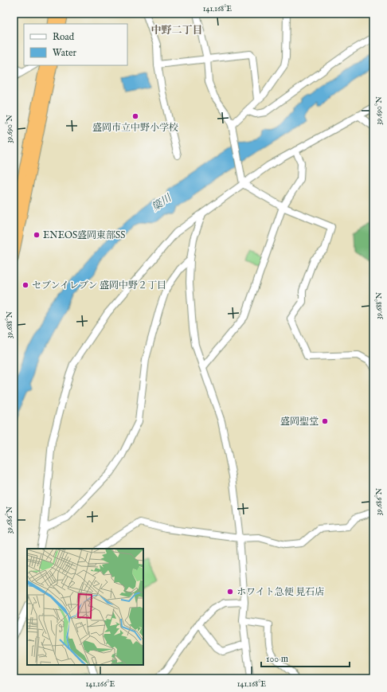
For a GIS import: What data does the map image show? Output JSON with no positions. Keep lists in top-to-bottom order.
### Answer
{
  "districts": ["中野二丁目"],
  "water": ["簗川"],
  "places": [
    "盛岡市立中野小学校",
    "ENEOS盛岡東部SS",
    "セブンイレブン 盛岡中野２丁目",
    "盛岡聖堂",
    "ホワイト急便 見石店"
  ],
  "legend": ["Road", "Water"],
  "scale_bar": "100 m",
  "coordinates": [
    "141.168°E",
    "39.690°N",
    "39.688°N",
    "39.686°N",
    "141.166°E"
  ]
}
